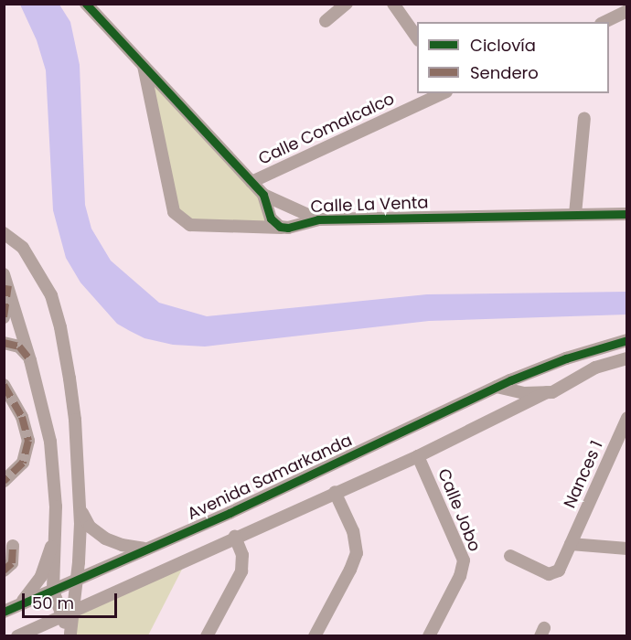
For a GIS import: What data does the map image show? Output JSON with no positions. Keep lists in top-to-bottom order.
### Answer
{
  "streets": {
    "street": [
      "Calle Comalcalco",
      "Calle La Venta",
      "Nances 1",
      "Avenida Samarkanda",
      "Calle Jobo"
    ]
  },
  "crossings": [
    ["Calle Comalcalco", "Calle La Venta"]
  ],
  "legend": ["Ciclovía", "Sendero"],
  "scale_bar": "50 m"
}
